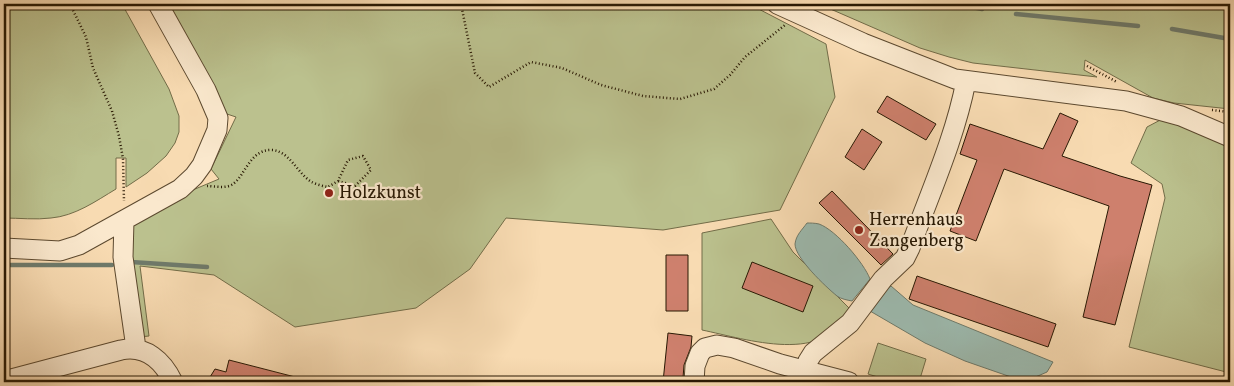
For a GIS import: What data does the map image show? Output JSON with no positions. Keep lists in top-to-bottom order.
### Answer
{
  "places": ["Holzkunst", "Herrenhaus Zangenberg"]
}
